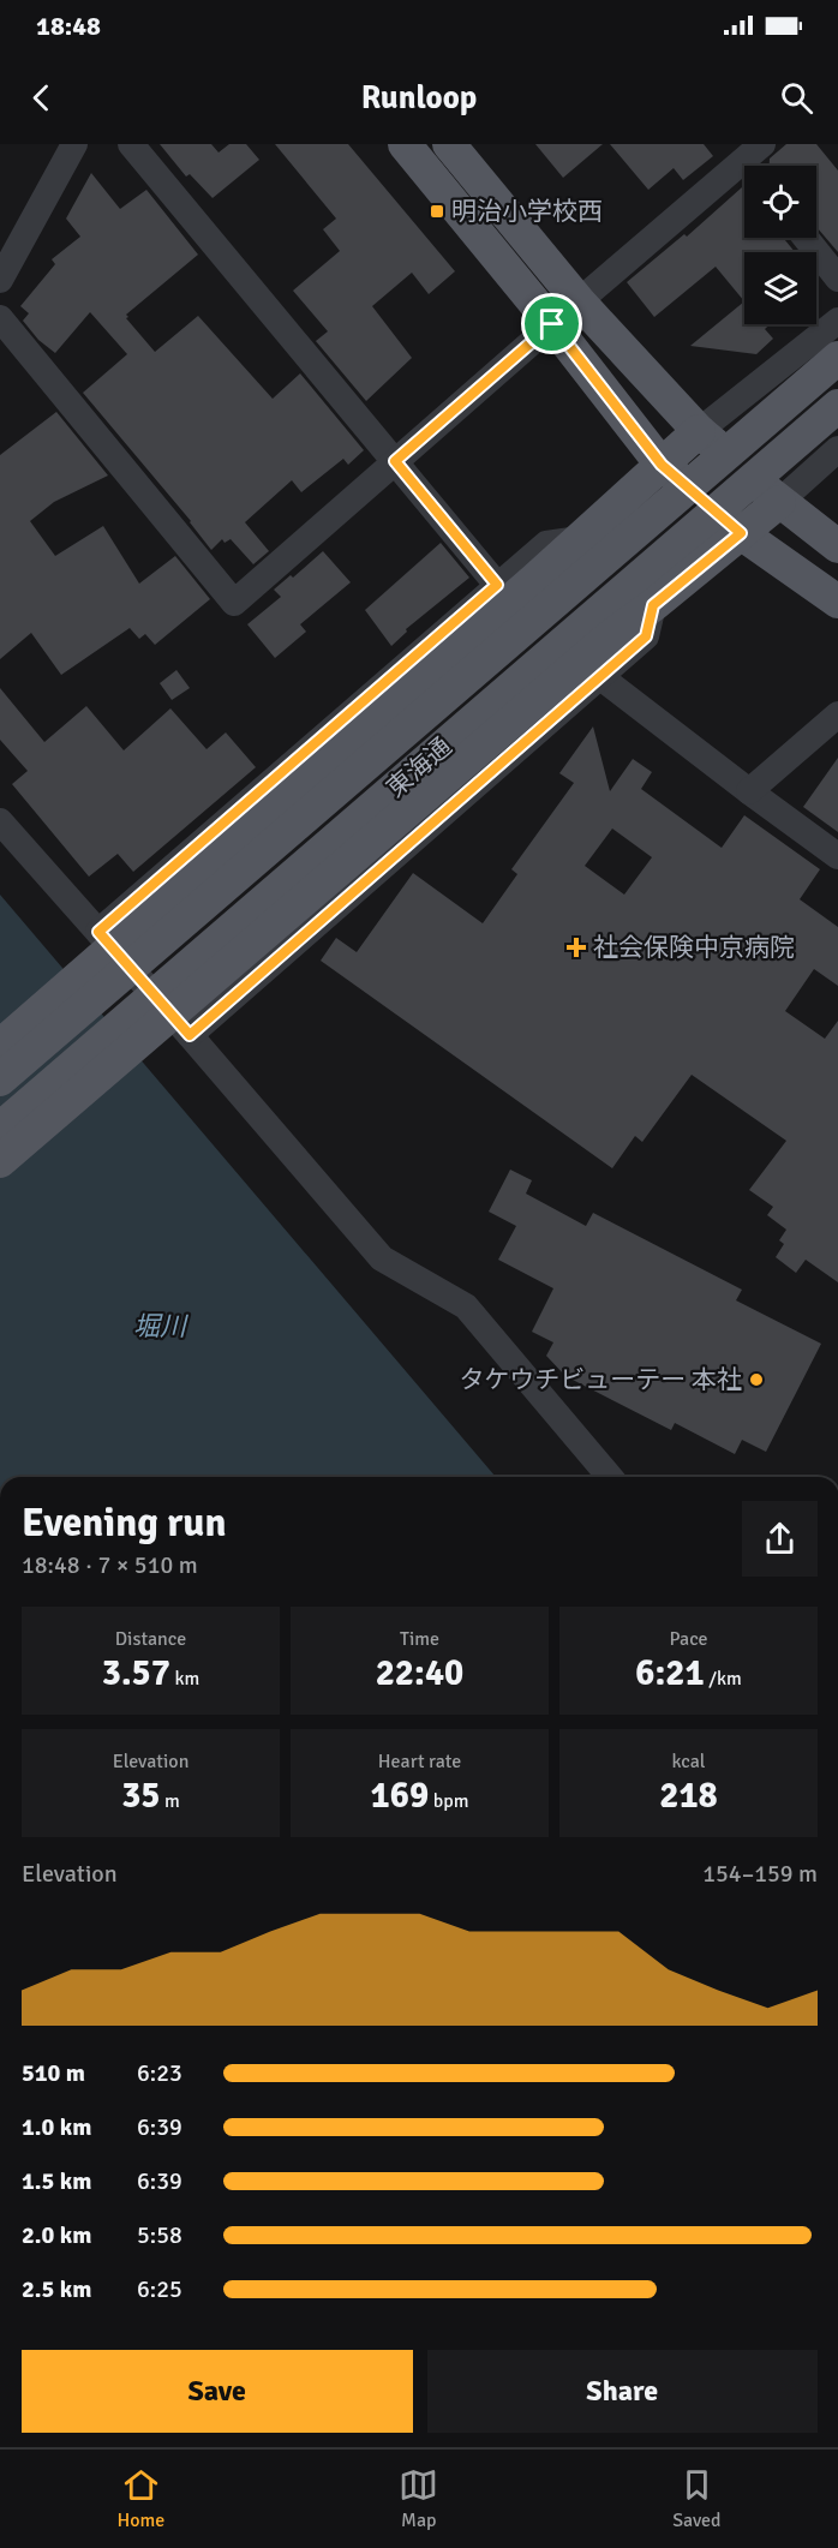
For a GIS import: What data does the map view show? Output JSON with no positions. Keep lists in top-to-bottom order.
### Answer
{
  "streets": {
    "main road": ["東海通"]
  },
  "water": ["堀川"],
  "places": {
    "transit": ["明治小学校西"],
    "health": ["社会保険中京病院"],
    "other": ["タケウチビューテー 本社"]
  },
  "page": {
    "status": "18:48",
    "header": "Runloop",
    "heading": ["Evening run", "18:48 · 7 × 510 m"],
    "stats": [
      ["Distance", "3.57 km"],
      ["Time", "22:40"],
      ["Pace", "6:21 /km"],
      ["Elevation", "35 m"],
      ["Heart rate", "169 bpm"],
      ["kcal", "218"]
    ],
    "chart": ["Elevation", "154–159 m"],
    "list": [
      {
        "name": "510 m",
        "note": "6:23"
      },
      {
        "name": "1.0 km",
        "note": "6:39"
      },
      {
        "name": "1.5 km",
        "note": "6:39"
      },
      {
        "name": "2.0 km",
        "note": "5:58"
      },
      {
        "name": "2.5 km",
        "note": "6:25"
      }
    ],
    "buttons": ["Save", "Share"],
    "tabs": ["Home", "Map", "Saved"]
  }
}
